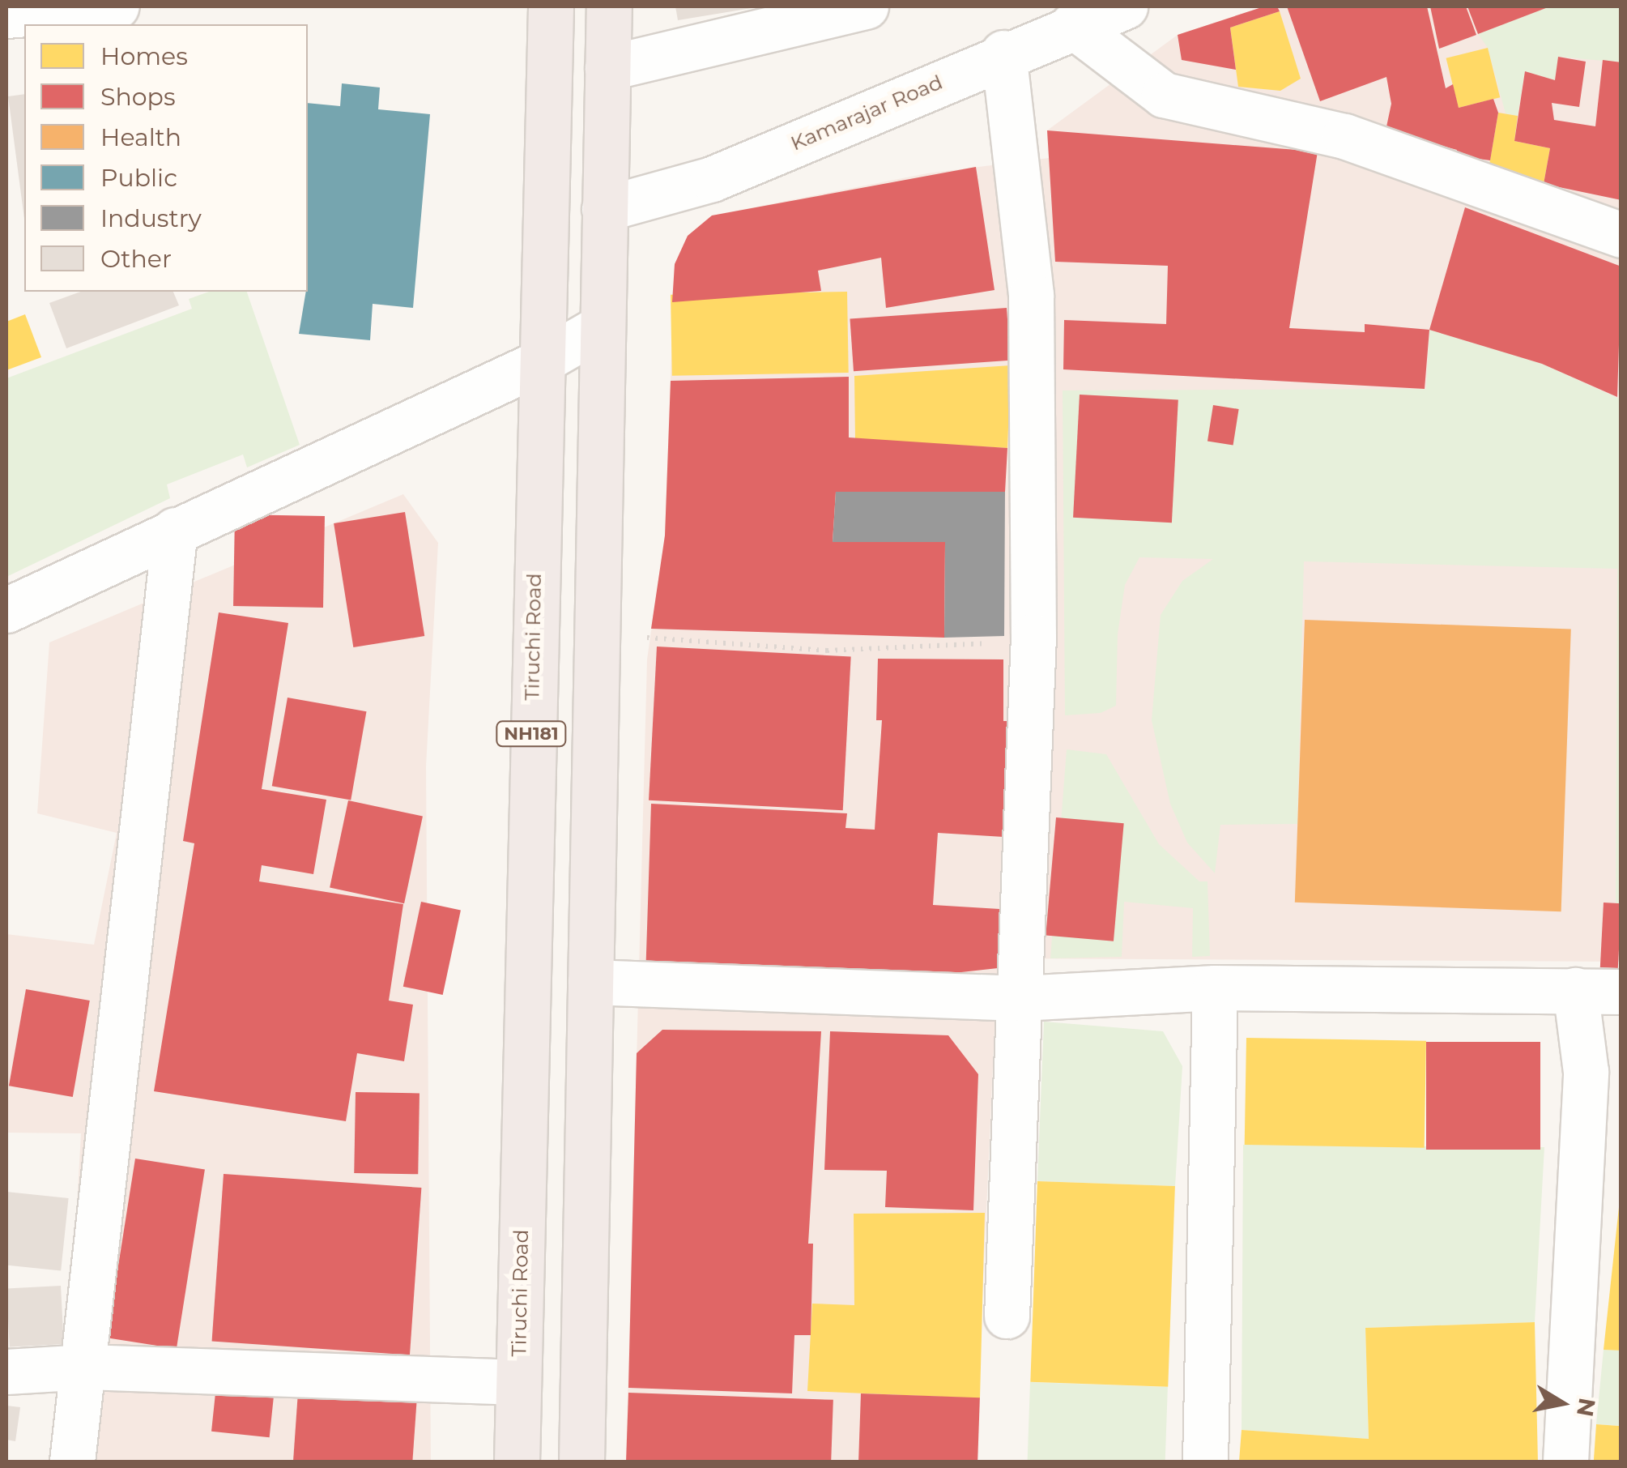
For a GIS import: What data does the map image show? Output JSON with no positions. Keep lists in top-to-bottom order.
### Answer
{
  "streets": {
    "highway": ["Tiruchi Road", "NH181"],
    "street": ["Kamarajar Road"]
  },
  "crossings": [
    ["Kamarajar Road", "NH181"]
  ],
  "legend": [
    "Homes",
    "Shops",
    "Health",
    "Public",
    "Industry",
    "Other"
  ],
  "north": "right"
}
